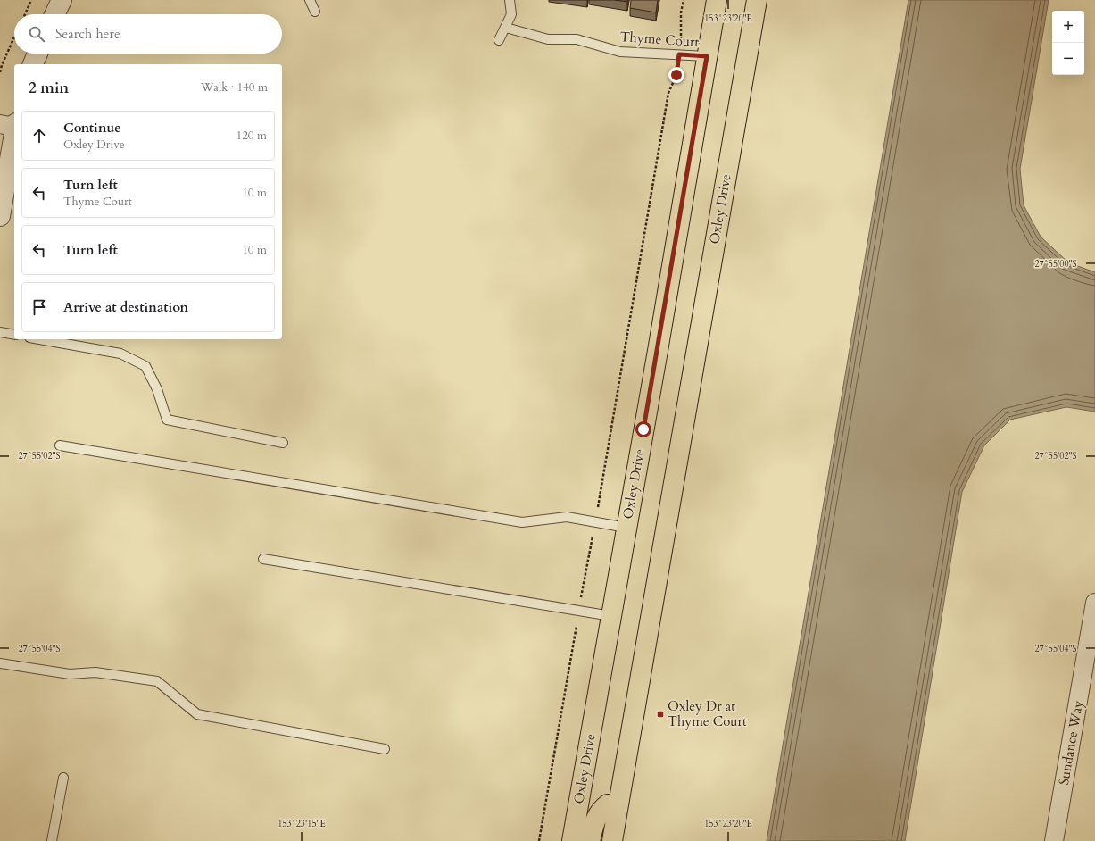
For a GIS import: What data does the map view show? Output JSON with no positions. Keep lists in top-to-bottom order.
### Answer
{
  "streets": {
    "main road": ["Oxley Drive"],
    "street": ["Sundance Way"],
    "lane": ["Thyme Court"]
  },
  "crossings": [
    ["Thyme Court", "Oxley Drive"]
  ],
  "places": {
    "transit": ["Oxley Dr at Thyme Court"]
  },
  "page": {
    "map_buttons": ["+", "−"],
    "search": "Search here",
    "heading": ["2 min", "Walk · 140 m"],
    "list": [
      ["Continue", "Oxley Drive", "120 m"],
      ["Turn left", "Thyme Court", "10 m"],
      ["Turn left", "10 m"],
      "Arrive at destination"
    ]
  },
  "coordinates": [
    "153°23'20\"E",
    "27°55'00\"S",
    "27°55'02\"S",
    "27°55'04\"S",
    "153°23'15\"E"
  ]
}
